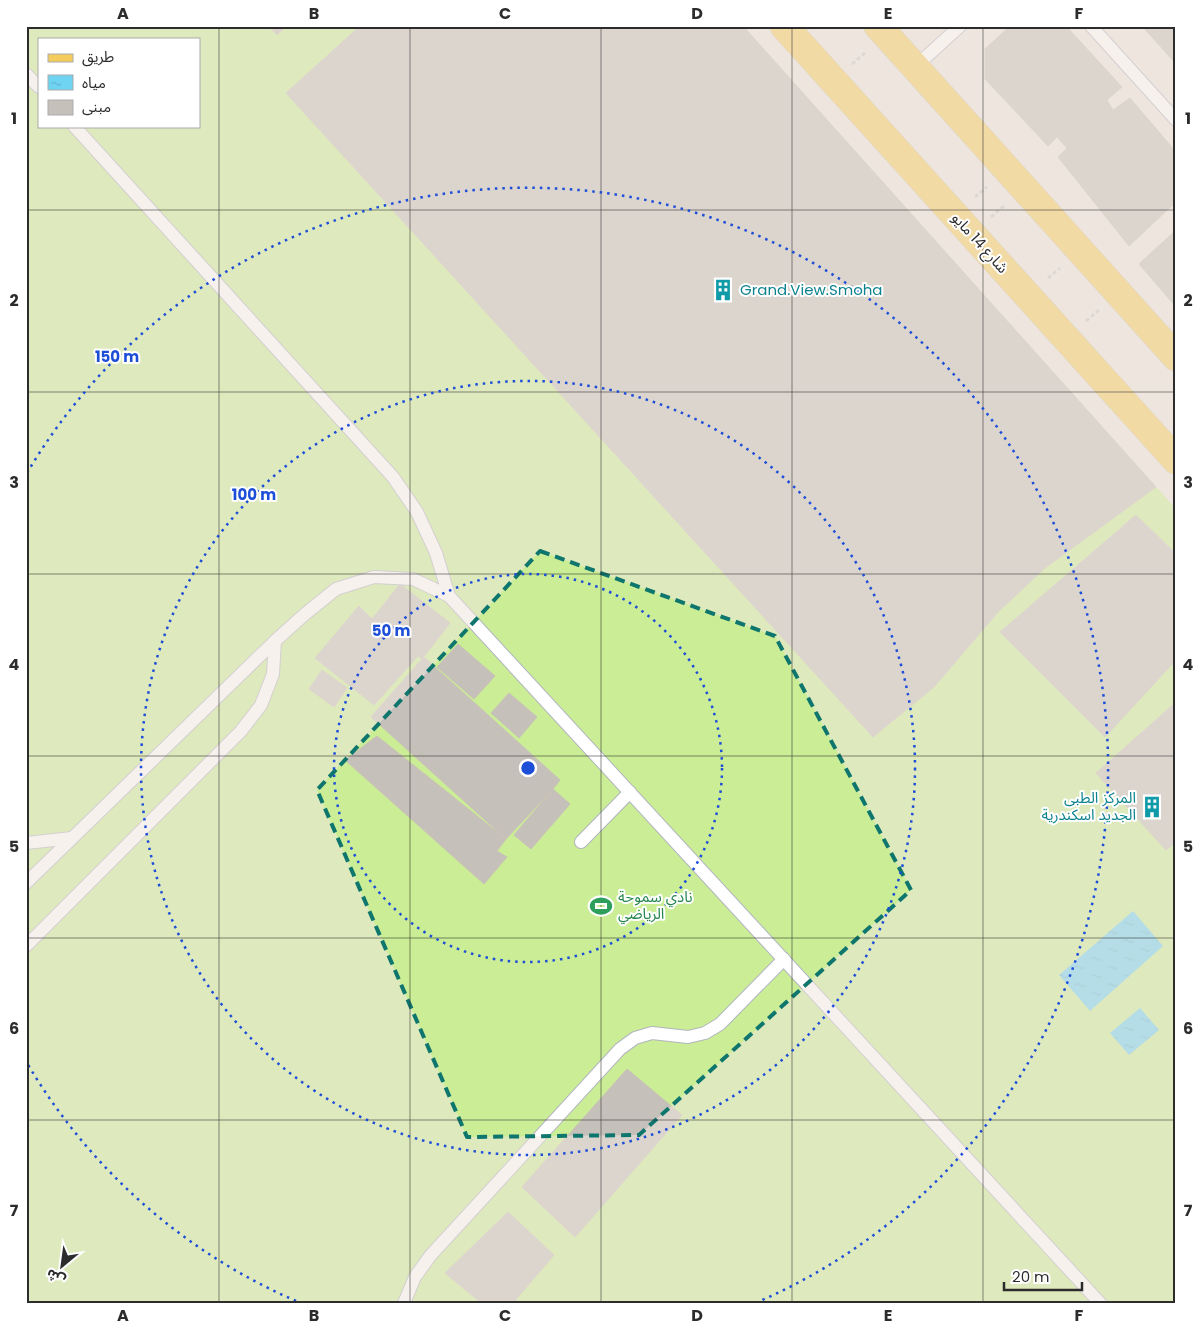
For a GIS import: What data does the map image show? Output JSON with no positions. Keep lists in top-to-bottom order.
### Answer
{
  "streets": {
    "main road": ["شارع 14 مايو"]
  },
  "places": {
    "building": ["Grand.View.Smoha", "المركز الطبى الجديد اسكندرية"],
    "sports": ["نادي سموحة الرياضي"]
  },
  "legend": ["طريق", "مياه", "مبنى"],
  "scale_bar": "20 m",
  "north": "bottom left",
  "grid": {
    "columns": [
      "A",
      "B",
      "C",
      "D",
      "E",
      "F"
    ],
    "rows": [
      "1",
      "2",
      "3",
      "4",
      "5",
      "6",
      "7"
    ]
  },
  "rings": ["150 m", "100 m", "50 m"]
}
